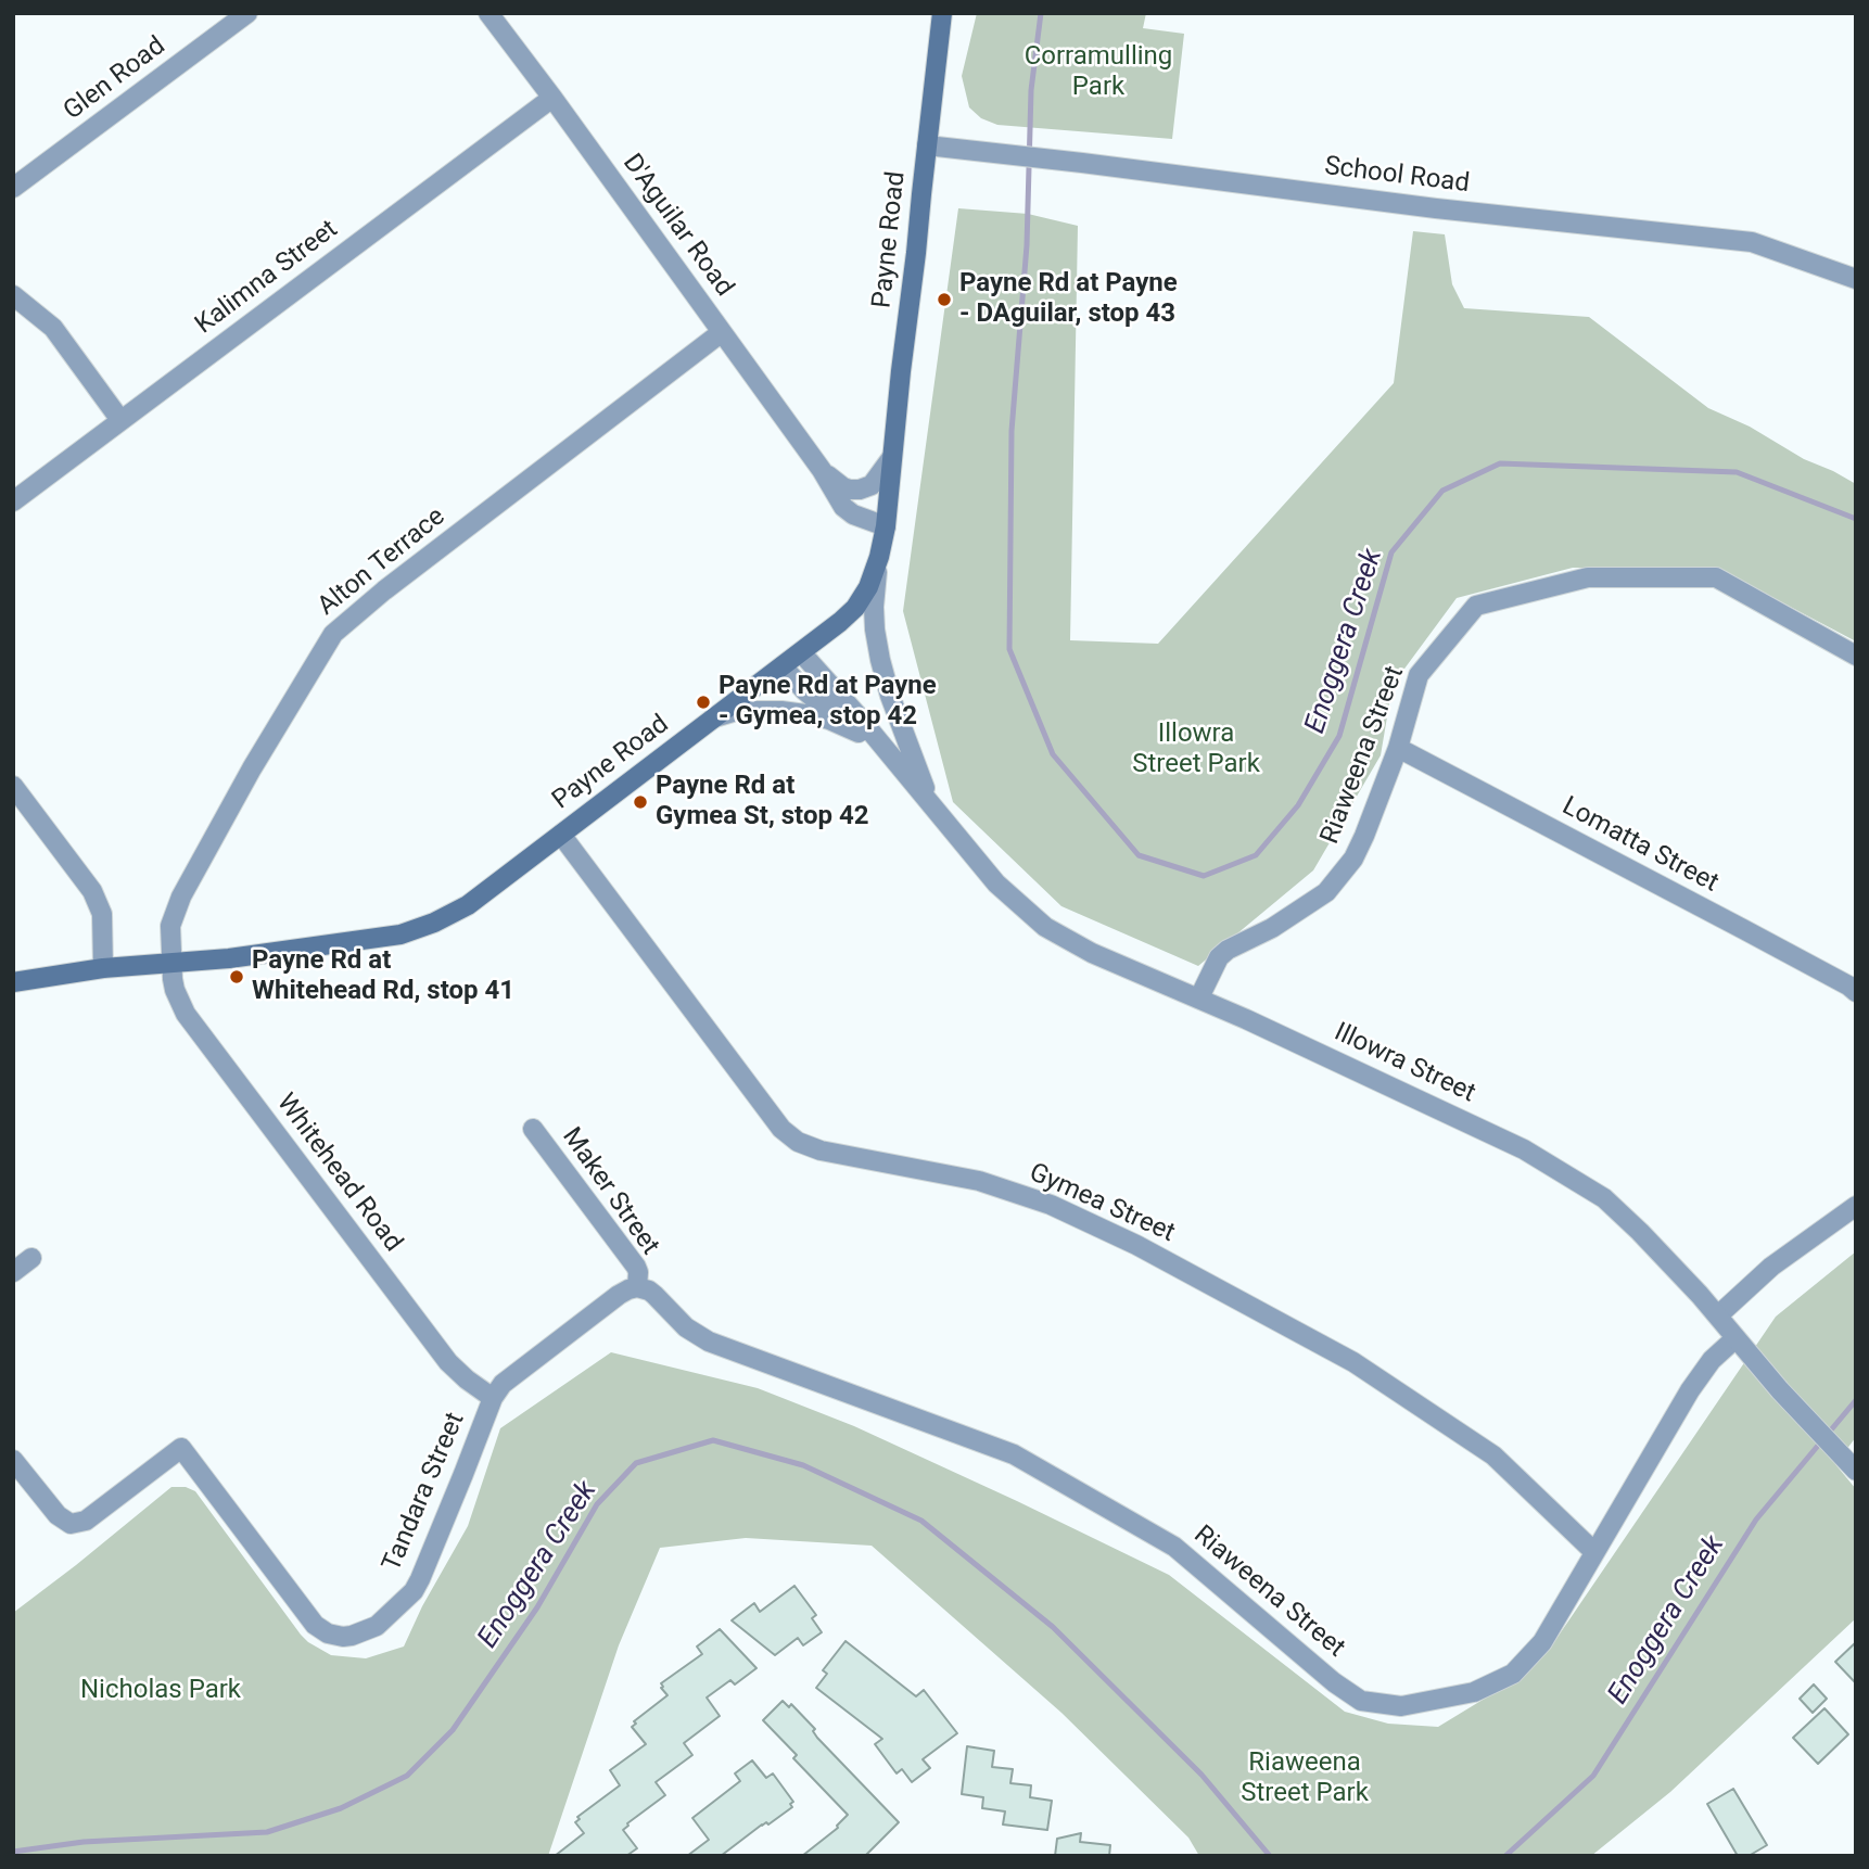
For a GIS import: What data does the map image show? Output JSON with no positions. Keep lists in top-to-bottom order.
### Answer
{
  "streets": {
    "main road": ["Payne Road"],
    "street": [
      "Glen Road",
      "School Road",
      "D'Aguilar Road",
      "Kalimna Street",
      "Alton Terrace",
      "Riaweena Street",
      "Lomatta Street",
      "Illowra Street",
      "Whitehead Road",
      "Maker Street",
      "Gymea Street",
      "Tandara Street"
    ]
  },
  "crossings": [
    ["School Road", "Payne Road"],
    ["D'Aguilar Road", "Payne Road"],
    ["D'Aguilar Road", "Kalimna Street"],
    ["D'Aguilar Road", "Alton Terrace"],
    ["Payne Road", "Alton Terrace"],
    ["Payne Road", "Illowra Street"],
    ["Payne Road", "Whitehead Road"],
    ["Payne Road", "Gymea Street"],
    ["Alton Terrace", "Whitehead Road"],
    ["Riaweena Street", "Lomatta Street"],
    ["Riaweena Street", "Illowra Street"],
    ["Riaweena Street", "Maker Street"],
    ["Riaweena Street", "Gymea Street"],
    ["Riaweena Street", "Tandara Street"],
    ["Whitehead Road", "Tandara Street"],
    ["Maker Street", "Tandara Street"]
  ],
  "water": ["Enoggera Creek"],
  "parks": [
    "Corramulling Park",
    "Illowra Street Park",
    "Nicholas Park",
    "Riaweena Street Park"
  ],
  "places": [
    "Payne Rd at Payne - DAguilar, stop 43",
    "Payne Rd at Payne - Gymea, stop 42",
    "Payne Rd at Gymea St, stop 42",
    "Payne Rd at Whitehead Rd, stop 41"
  ]
}
